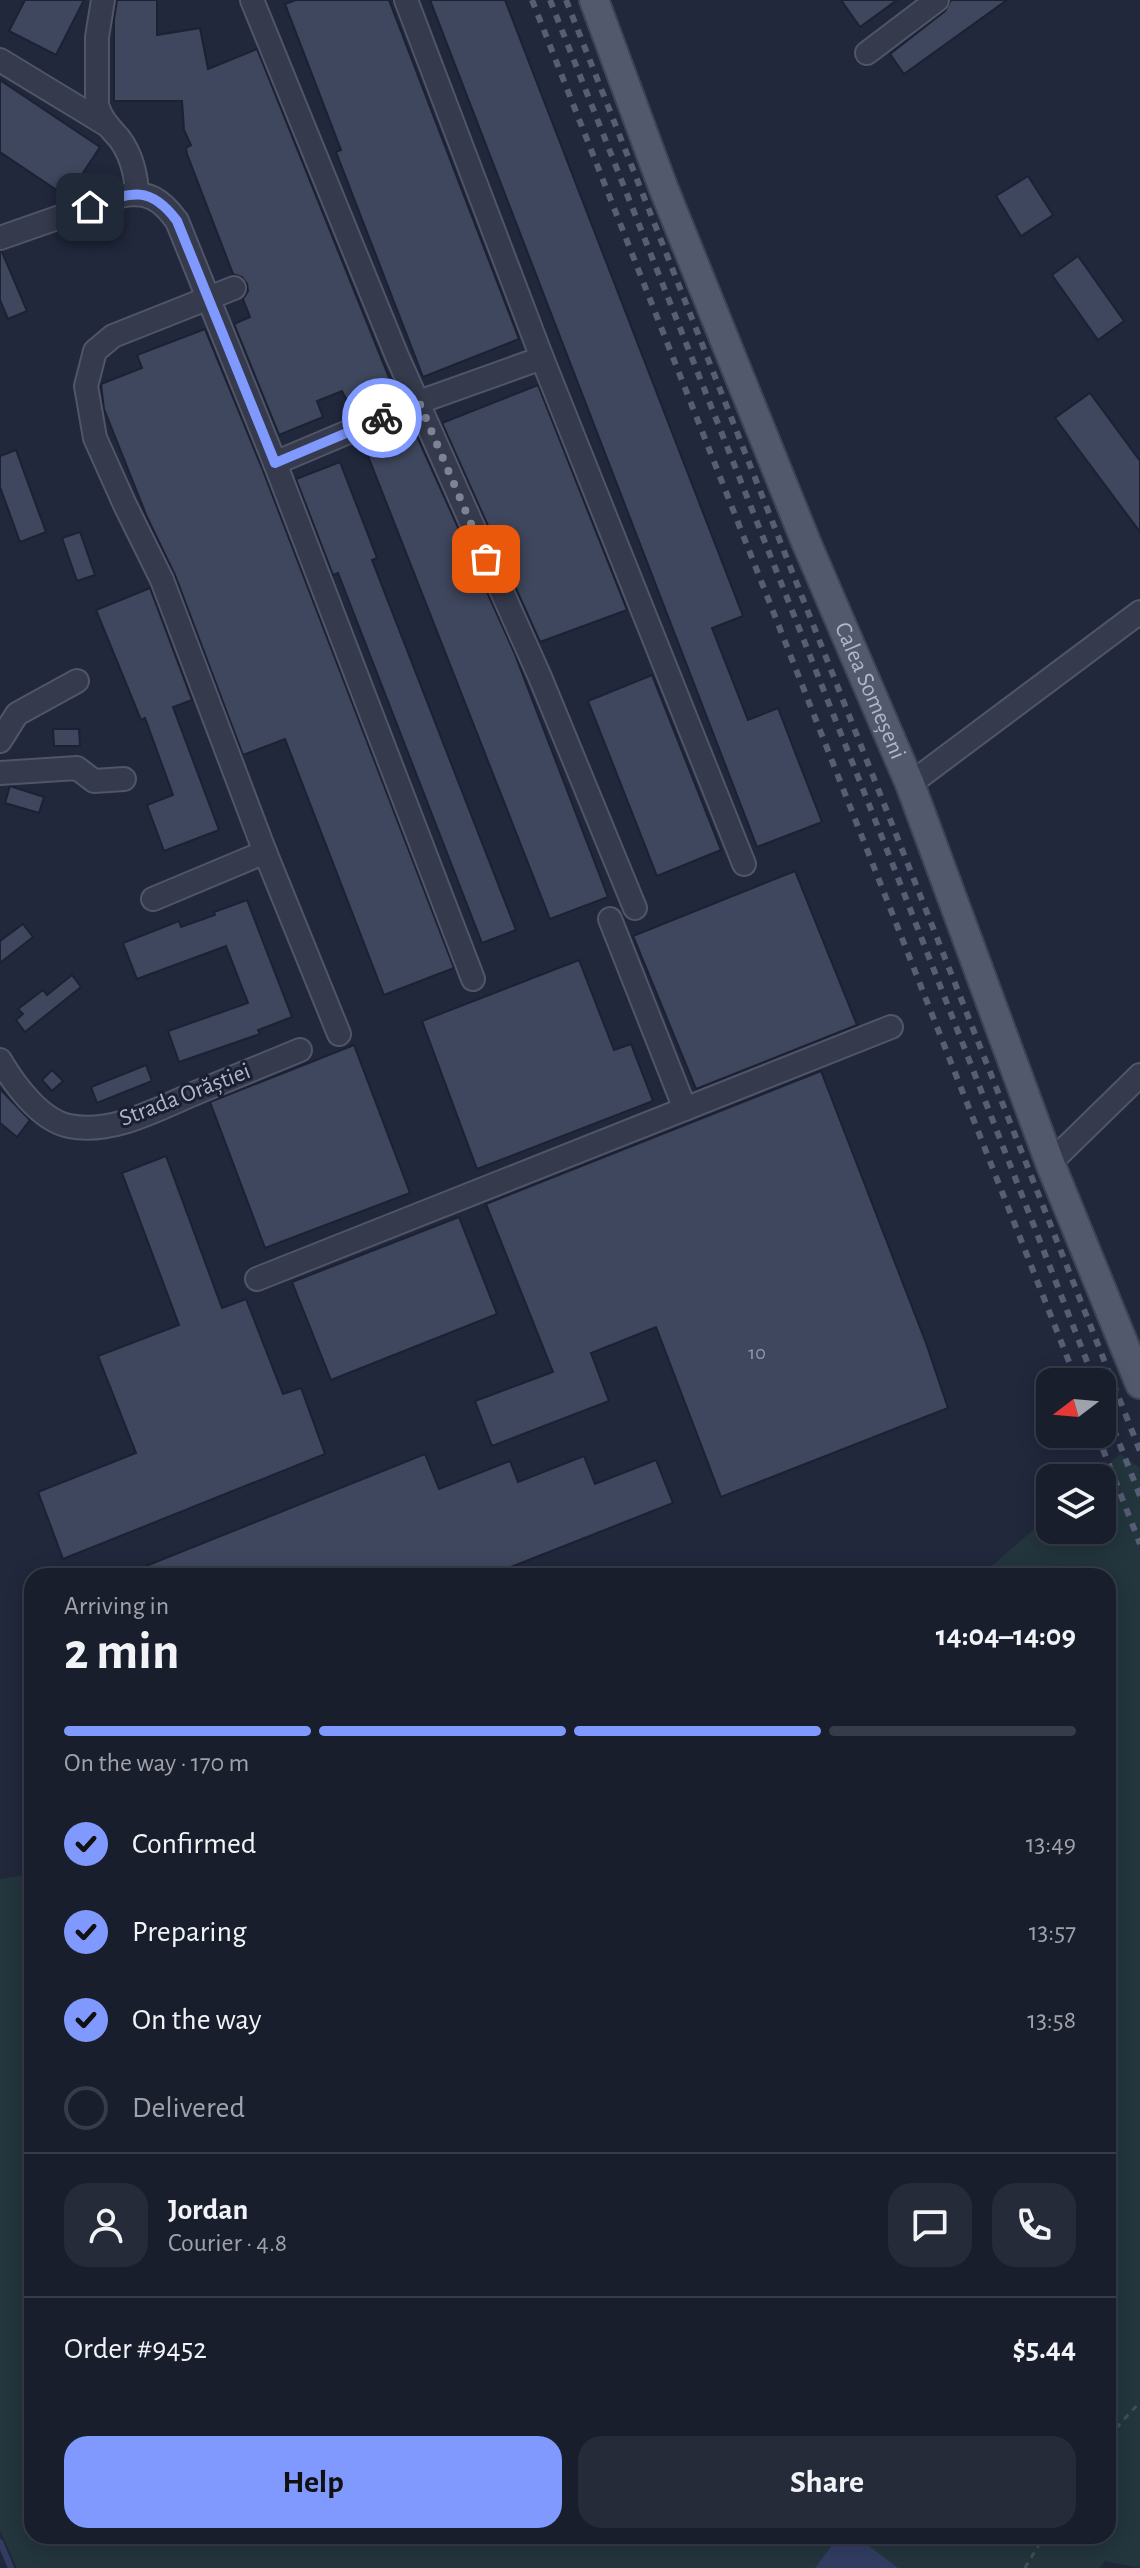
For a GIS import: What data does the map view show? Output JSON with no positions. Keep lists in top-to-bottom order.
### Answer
{
  "streets": {
    "main road": ["Calea Someșeni"],
    "street": ["Strada Orăștiei"]
  },
  "house_numbers": ["10"],
  "north": "left",
  "page": {
    "heading": ["2 min", "Arriving in", "14:04–14:09"],
    "panel": [
      "Jordan",
      "Courier · 4.8",
      "Order #9452",
      "$5.44"
    ],
    "bar": "On the way · 170 m",
    "list": [
      ["Confirmed", "13:49"],
      ["Preparing", "13:57"],
      ["On the way", "13:58"],
      "Delivered"
    ],
    "buttons": ["Help", "Share"]
  }
}
